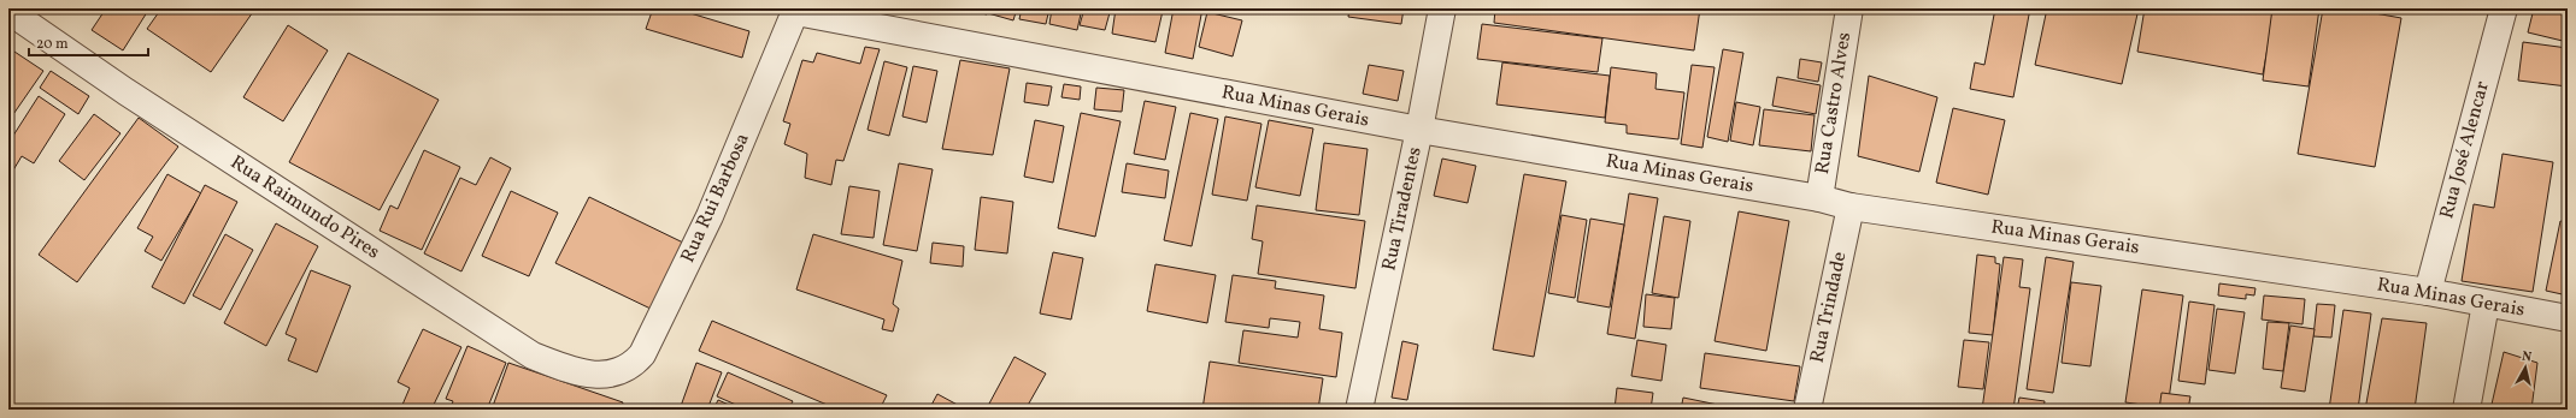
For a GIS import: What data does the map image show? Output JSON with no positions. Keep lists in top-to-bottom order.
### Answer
{
  "streets": {
    "street": [
      "Rua Castro Alves",
      "Rua Minas Gerais",
      "Rua José Alencar",
      "Rua Rui Barbosa",
      "Rua Raimundo Pires",
      "Rua Tiradentes",
      "Rua Trindade"
    ]
  },
  "crossings": [
    ["Rua Castro Alves", "Rua Minas Gerais"],
    ["Rua Minas Gerais", "Rua José Alencar"],
    ["Rua Minas Gerais", "Rua Rui Barbosa"],
    ["Rua Minas Gerais", "Rua Tiradentes"],
    ["Rua Minas Gerais", "Rua Trindade"],
    ["Rua Rui Barbosa", "Rua Raimundo Pires"]
  ],
  "scale_bar": "20 m",
  "north": "top"
}
